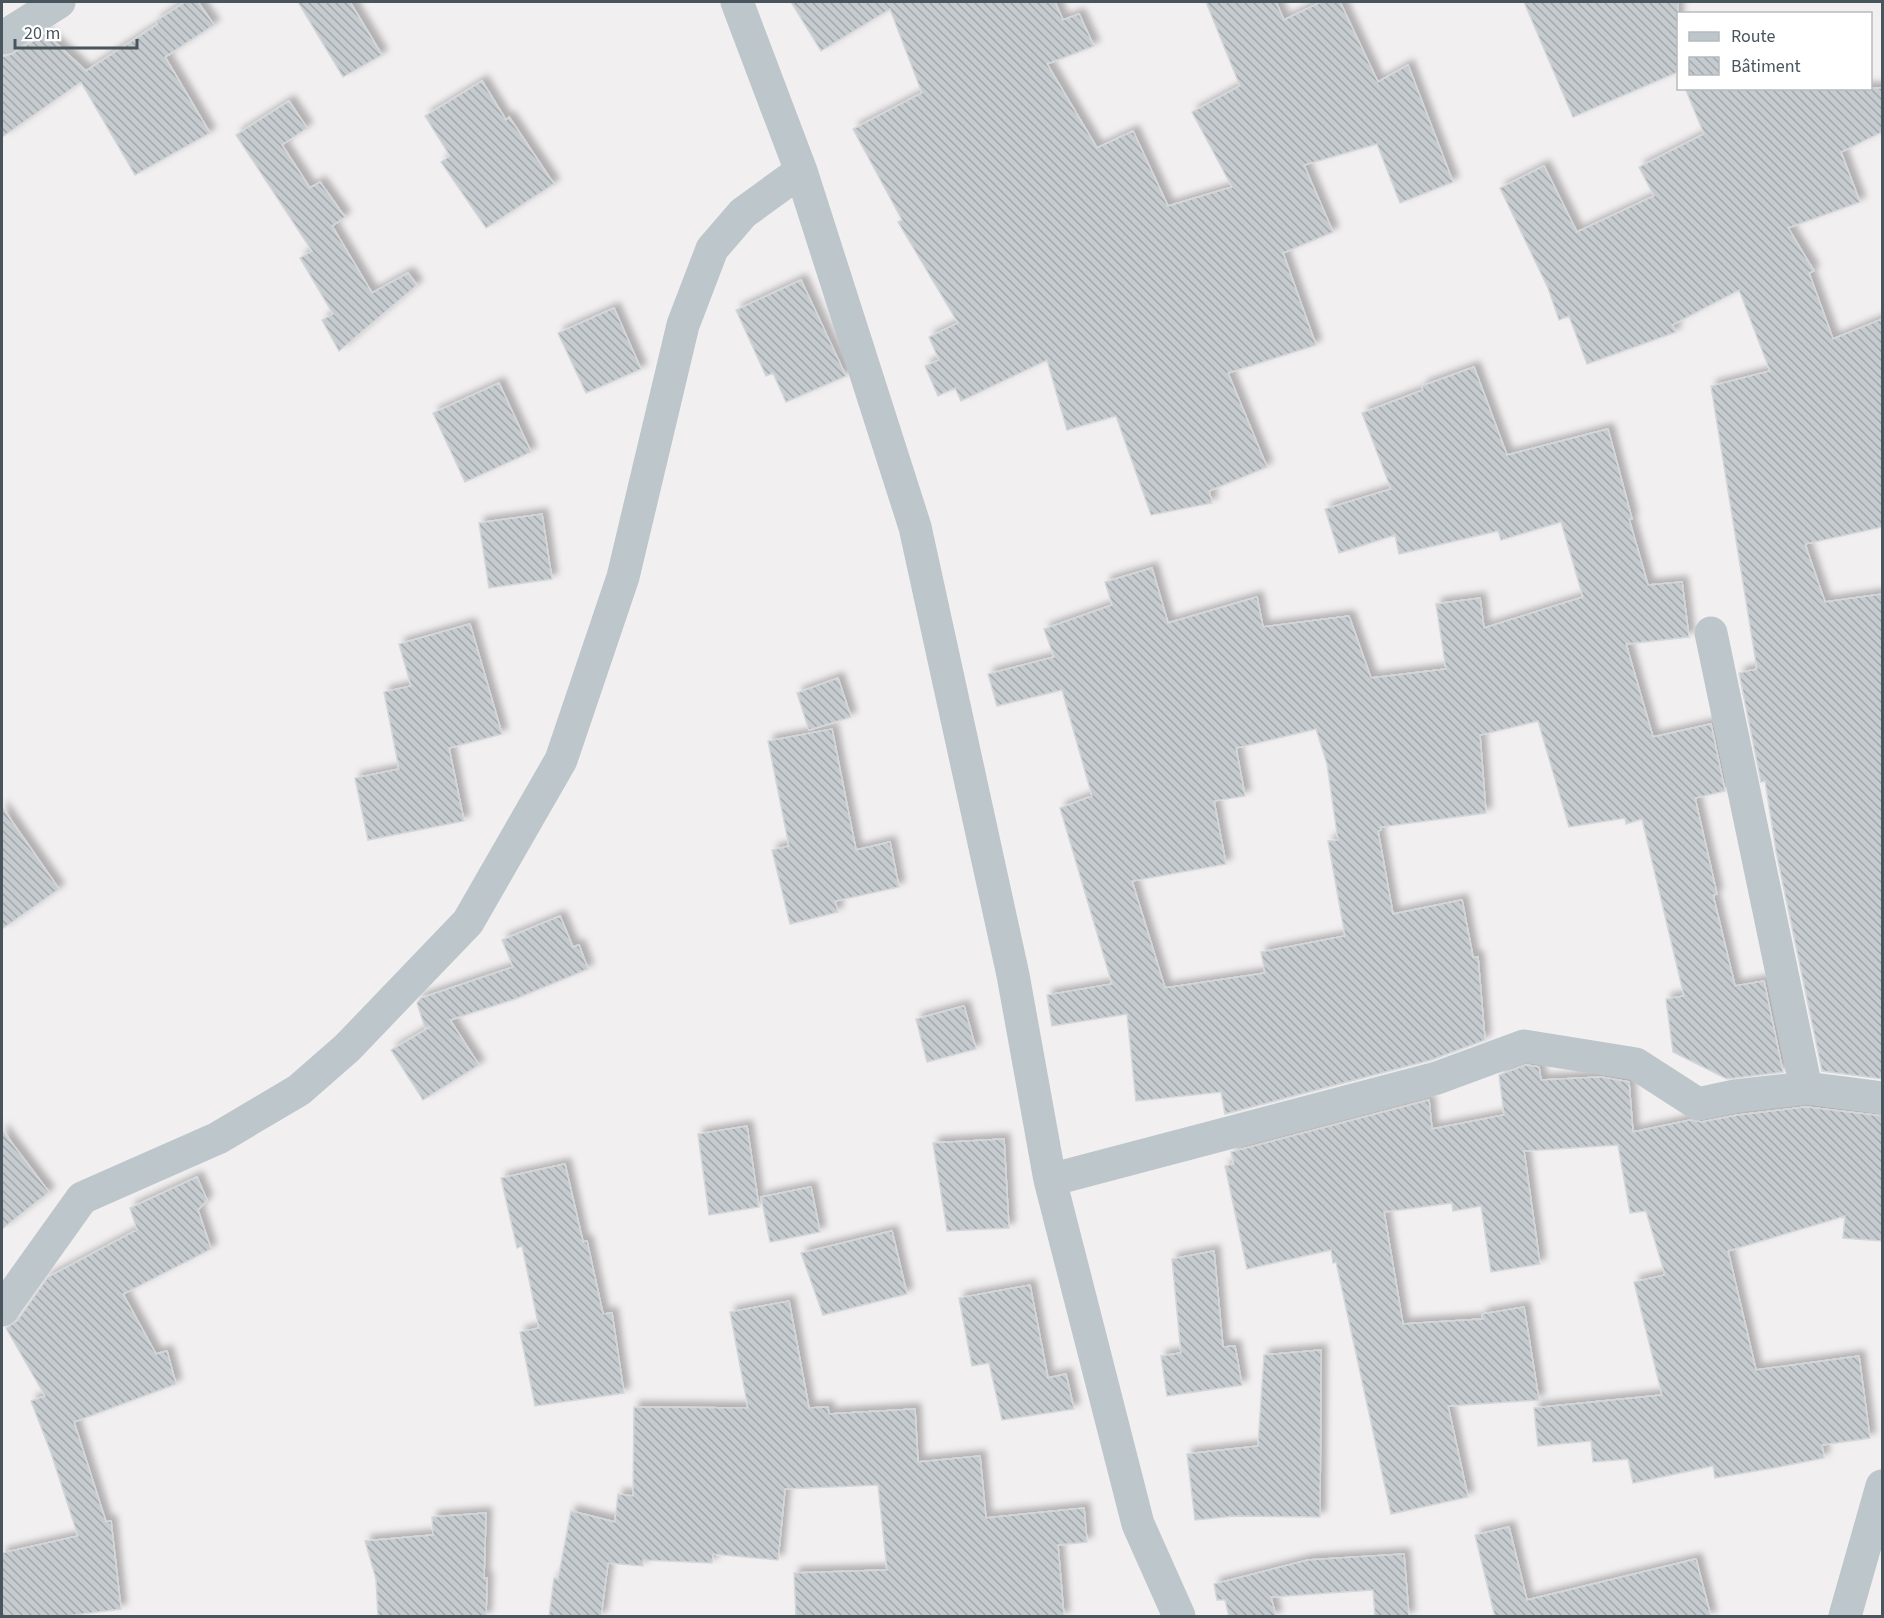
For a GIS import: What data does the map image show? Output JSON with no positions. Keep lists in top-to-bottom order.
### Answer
{
  "legend": ["Route", "Bâtiment"],
  "scale_bar": "20 m"
}
